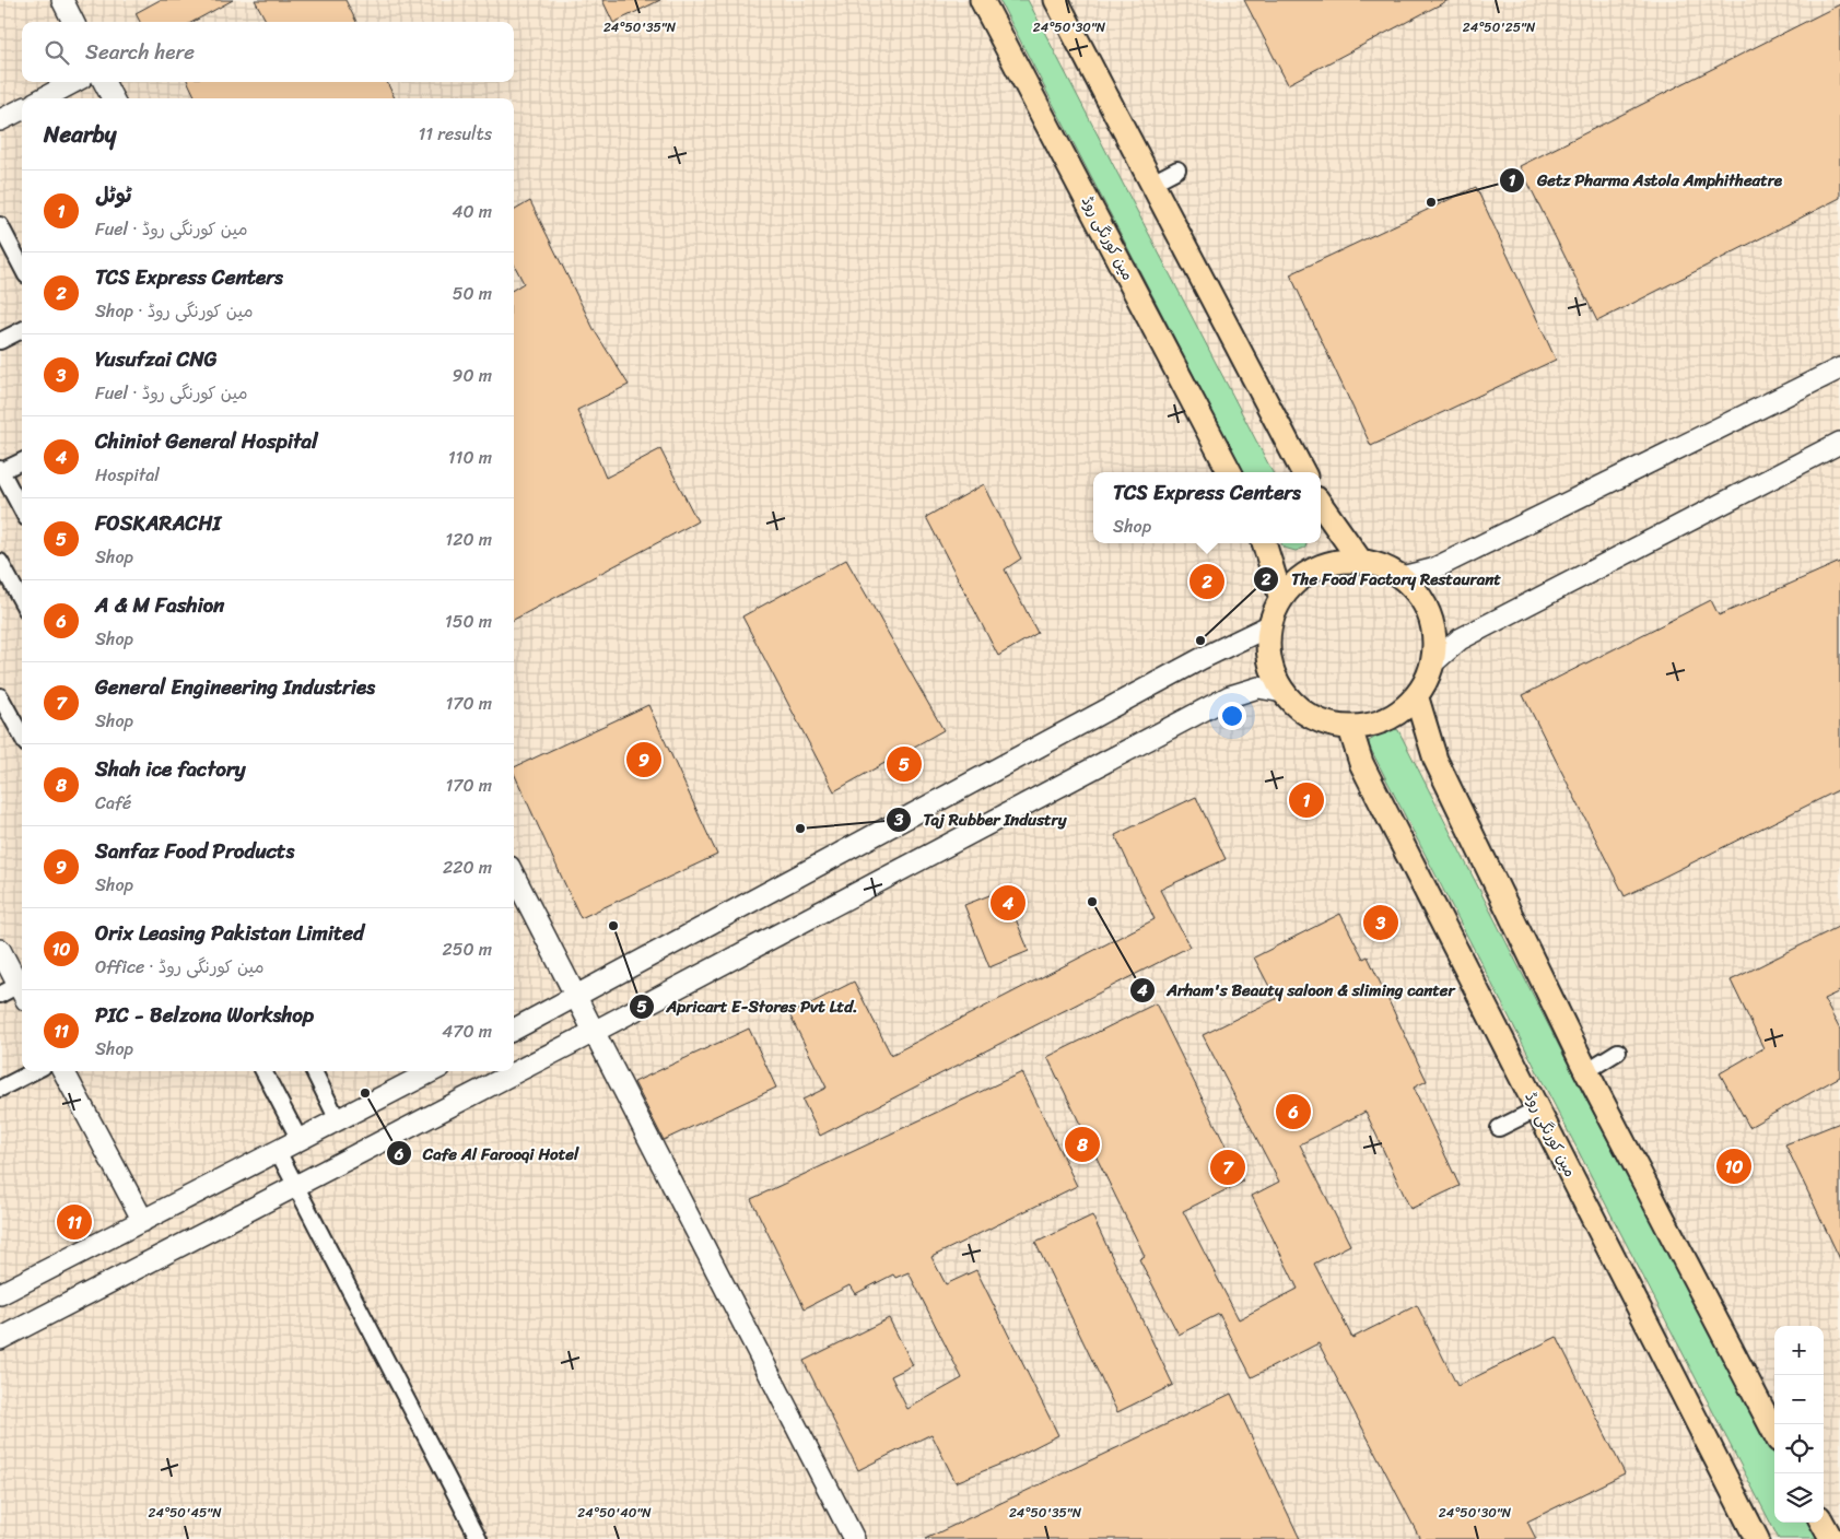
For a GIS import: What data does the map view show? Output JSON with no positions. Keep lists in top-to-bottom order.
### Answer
{
  "streets": {
    "main road": ["مین کورنگی روڈ"]
  },
  "places": [
    "Getz Pharma Astola Amphitheatre",
    "The Food Factory Restaurant",
    "Taj Rubber Industry",
    "Arham's Beauty saloon & sliming canter",
    "Apricart E-Stores Pvt Ltd.",
    "Cafe Al Farooqi Hotel"
  ],
  "page": {
    "search": "Search here",
    "heading": ["Nearby", "11 results"],
    "list": [
      {
        "mark": "1",
        "name": "ٹوٹل",
        "note": "Fuel · مین کورنگی روڈ",
        "value": "40 m"
      },
      {
        "mark": "2",
        "name": "TCS Express Centers",
        "note": "Shop · مین کورنگی روڈ",
        "value": "50 m"
      },
      {
        "mark": "3",
        "name": "Yusufzai CNG",
        "note": "Fuel · مین کورنگی روڈ",
        "value": "90 m"
      },
      {
        "mark": "4",
        "name": "Chiniot General Hospital",
        "note": "Hospital",
        "value": "110 m"
      },
      {
        "mark": "5",
        "name": "FOSKARACHI",
        "note": "Shop",
        "value": "120 m"
      },
      {
        "mark": "6",
        "name": "A & M Fashion",
        "note": "Shop",
        "value": "150 m"
      },
      {
        "mark": "7",
        "name": "General Engineering Industries",
        "note": "Shop",
        "value": "170 m"
      },
      {
        "mark": "8",
        "name": "Shah ice factory",
        "note": "Café",
        "value": "170 m"
      },
      {
        "mark": "9",
        "name": "Sanfaz Food Products",
        "note": "Shop",
        "value": "220 m"
      },
      {
        "mark": "10",
        "name": "Orix Leasing Pakistan Limited",
        "note": "Office · مین کورنگی روڈ",
        "value": "250 m"
      },
      {
        "mark": "11",
        "name": "PIC - Belzona Workshop",
        "note": "Shop",
        "value": "470 m"
      }
    ],
    "popup": ["TCS Express Centers", "Shop"],
    "pins": [
      "2",
      "9",
      "5",
      "1",
      "4",
      "3",
      "6",
      "8",
      "10",
      "7",
      "11"
    ],
    "map_buttons": ["+", "−"]
  },
  "coordinates": [
    "24°50'35\"N",
    "24°50'25\"N",
    "24°50'30\"N",
    "24°50'45\"N",
    "24°50'40\"N"
  ]
}
